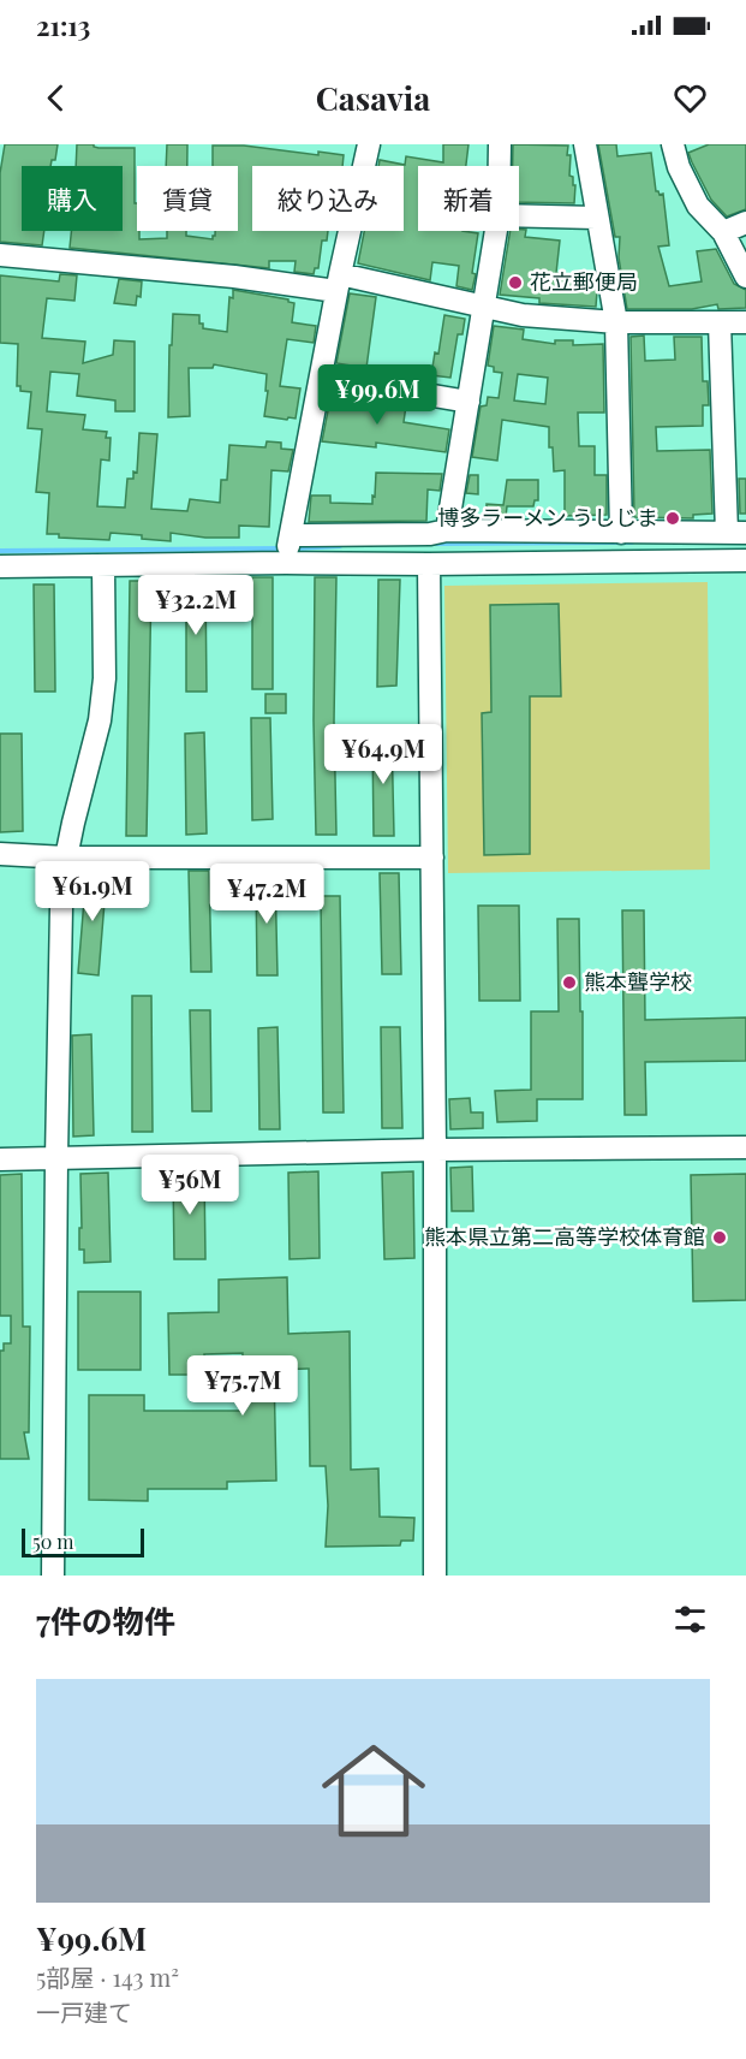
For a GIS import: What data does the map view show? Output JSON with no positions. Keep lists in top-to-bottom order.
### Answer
{
  "places": [
    "花立郵便局",
    "博多ラーメン うしじま",
    "熊本聾学校",
    "熊本県立第二高等学校体育館"
  ],
  "scale_bar": "50 m",
  "page": {
    "status": "21:13",
    "header": "Casavia",
    "chip": [
      "購入",
      "賃貸",
      "絞り込み",
      "新着"
    ],
    "price": [
      "¥99.6M",
      "¥32.2M",
      "¥64.9M",
      "¥61.9M",
      "¥47.2M",
      "¥56M",
      "¥75.7M"
    ],
    "scale": "50 m",
    "heading": "7件の物件",
    "list": [
      {
        "name": "¥99.6M",
        "note": "5部屋 · 143 m² · 一戸建て"
      }
    ]
  }
}
